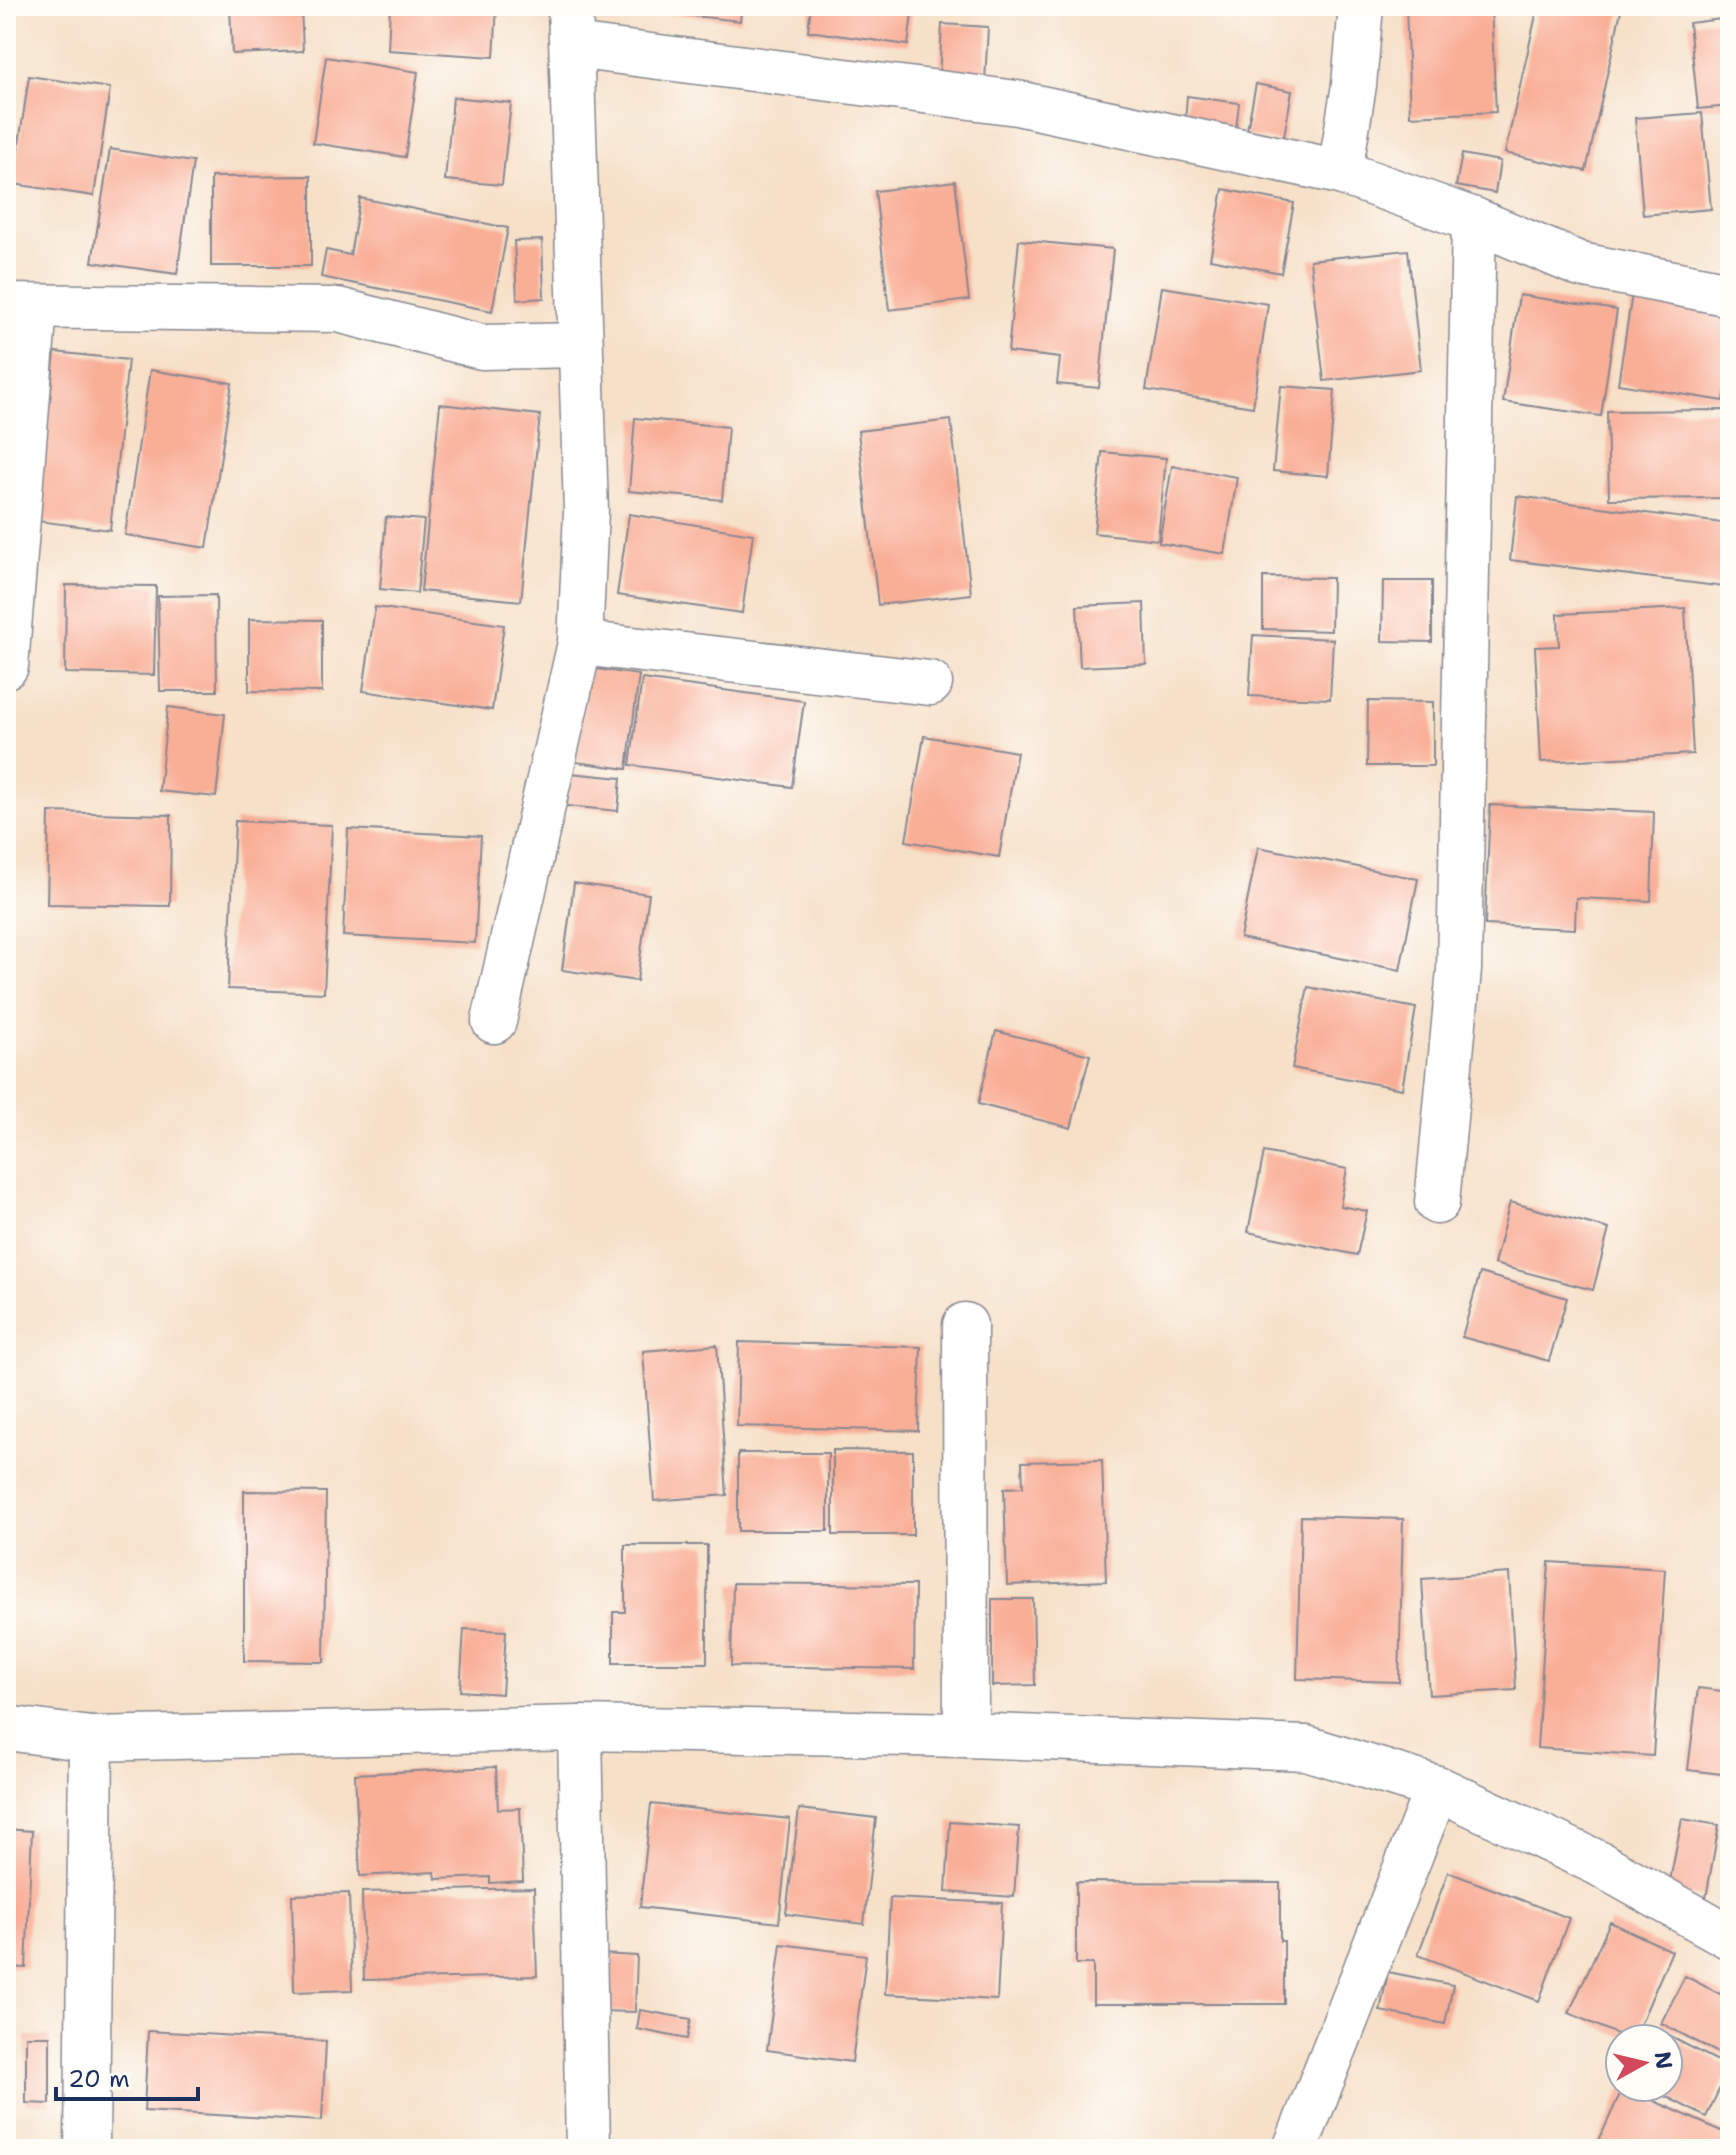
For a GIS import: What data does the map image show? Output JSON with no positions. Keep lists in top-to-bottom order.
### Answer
{
  "scale_bar": "20 m",
  "north": "right"
}
